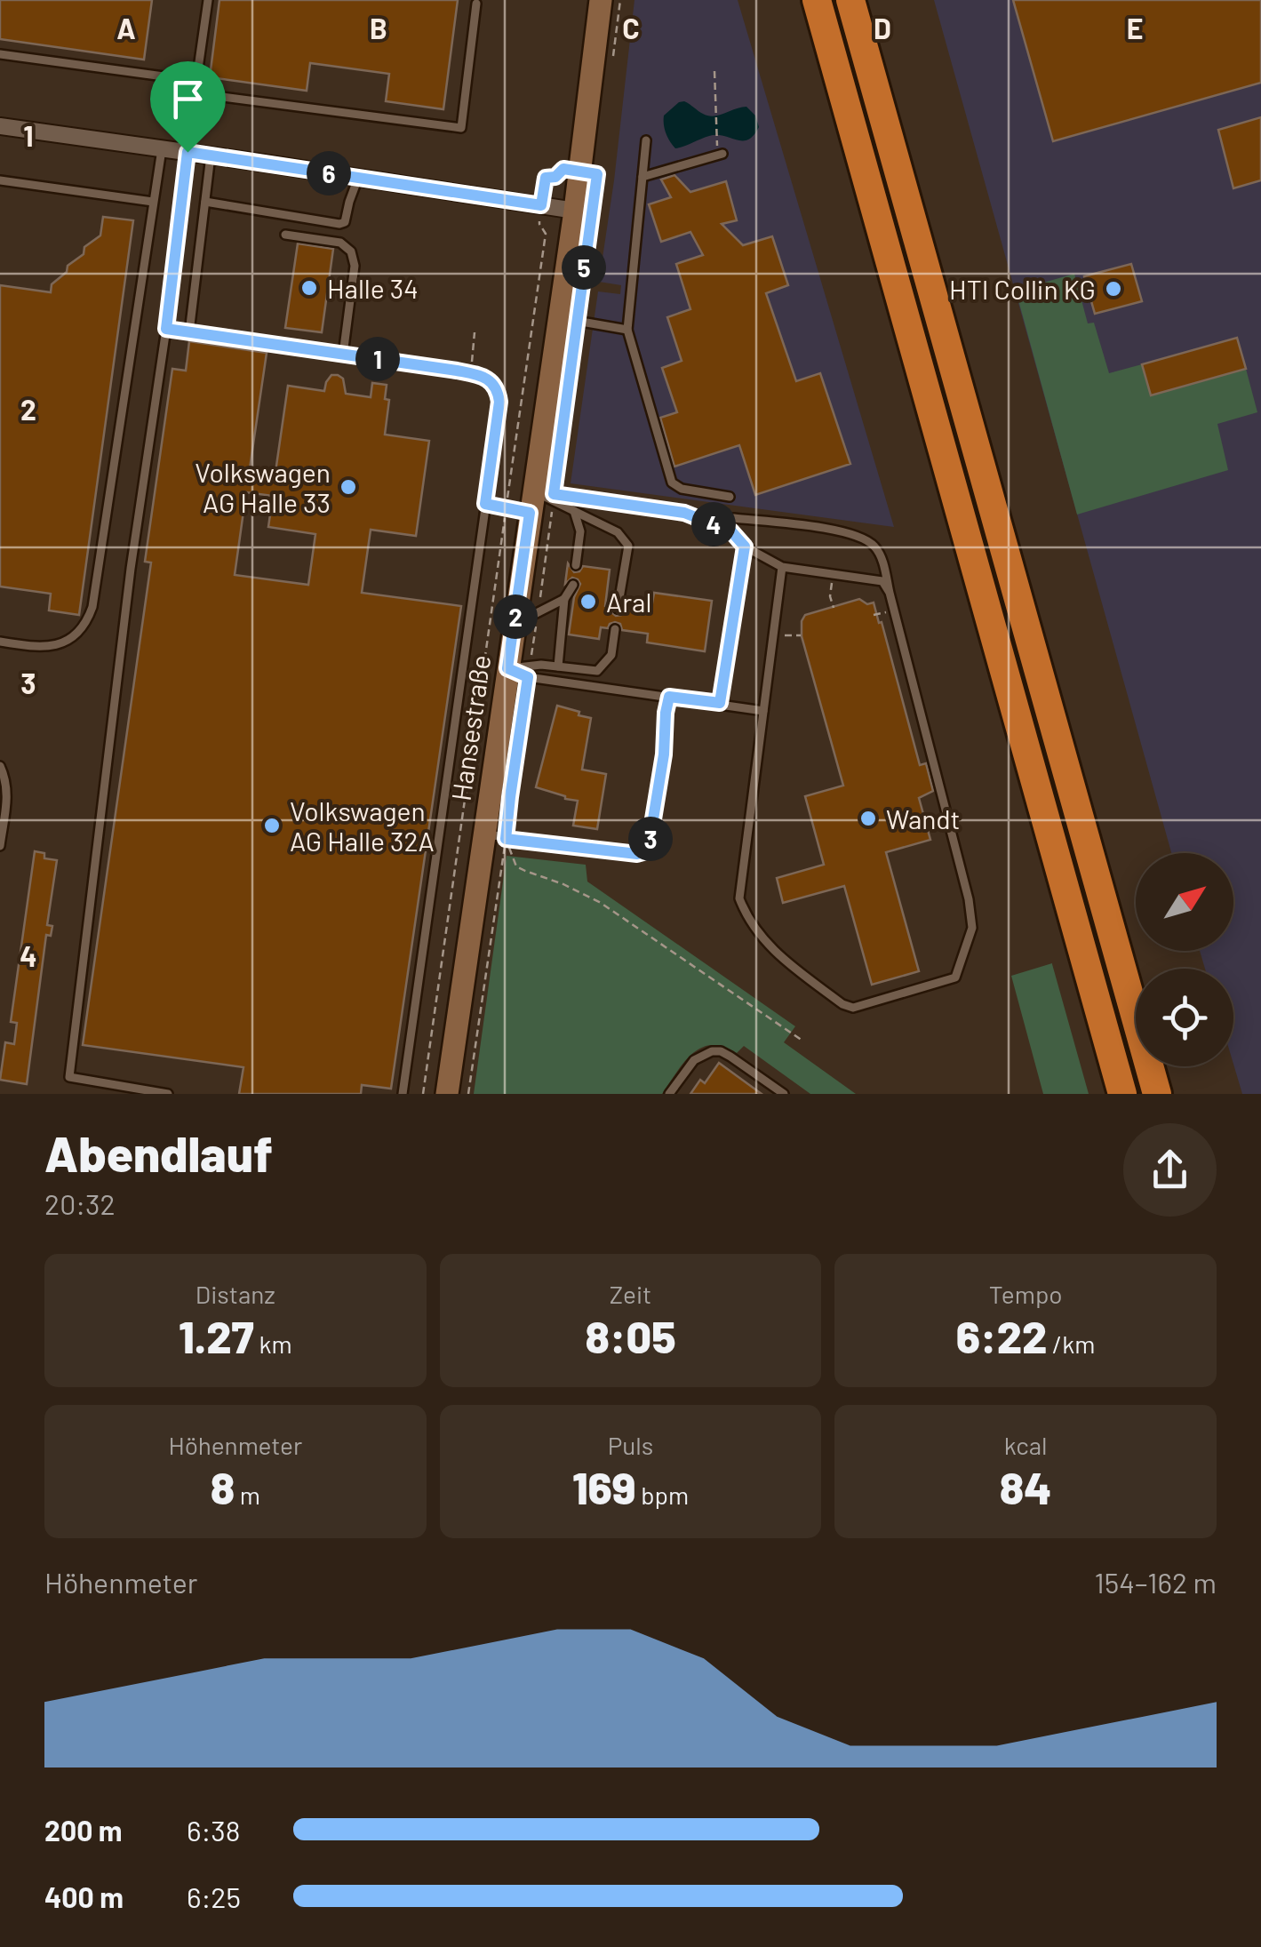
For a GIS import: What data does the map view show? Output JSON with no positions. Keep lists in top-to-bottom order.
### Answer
{
  "streets": {
    "main road": ["Hansestraße"]
  },
  "places": [
    "Halle 34",
    "HTI Collin KG",
    "Volkswagen AG Halle 33",
    "Aral",
    "Wandt",
    "Volkswagen AG Halle 32A"
  ],
  "north": "top right",
  "page": {
    "pins": [
      "6",
      "5",
      "1",
      "4",
      "2",
      "3"
    ],
    "heading": ["Abendlauf", "20:32"],
    "stats": [
      ["Distanz", "1.27 km"],
      ["Zeit", "8:05"],
      ["Tempo", "6:22 /km"],
      ["Höhenmeter", "8 m"],
      ["Puls", "169 bpm"],
      ["kcal", "84"]
    ],
    "chart": ["Höhenmeter", "154–162 m"],
    "list": [
      {
        "name": "200 m",
        "note": "6:38"
      },
      {
        "name": "400 m",
        "note": "6:25"
      }
    ]
  },
  "grid": {
    "columns": [
      "A",
      "B",
      "C",
      "D",
      "E"
    ],
    "rows": [
      "1",
      "2",
      "3",
      "4"
    ]
  }
}
